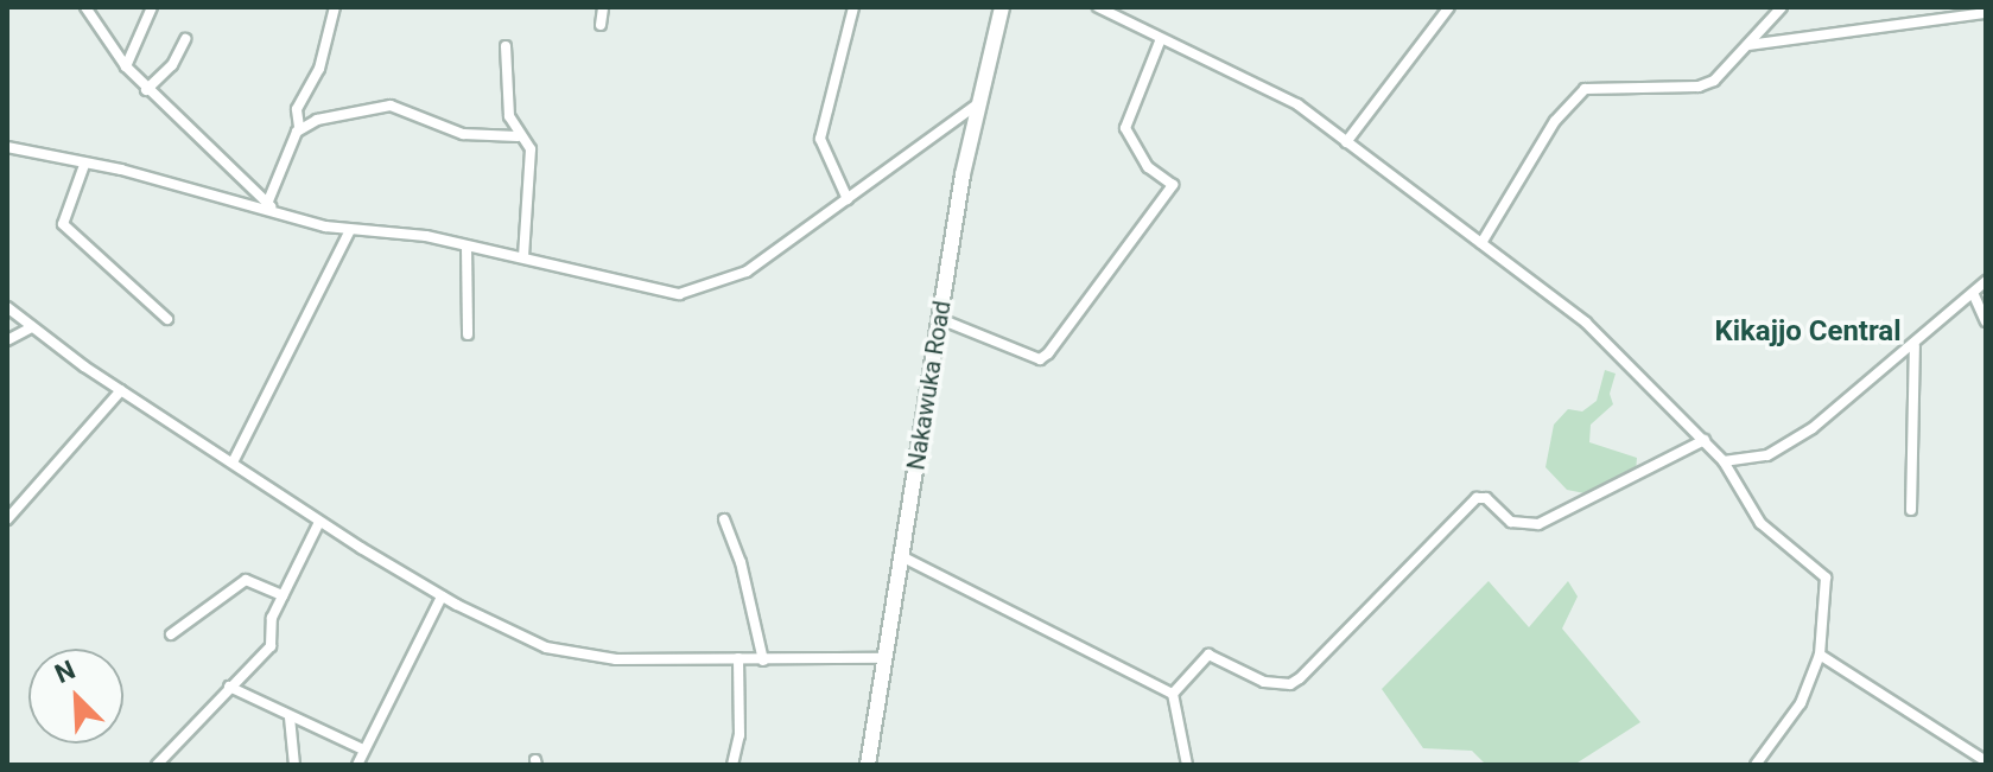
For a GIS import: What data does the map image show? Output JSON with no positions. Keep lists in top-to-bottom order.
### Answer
{
  "streets": {
    "main road": ["Nakawuka Road"]
  },
  "districts": ["Kikajjo Central"],
  "north": "top left"
}
